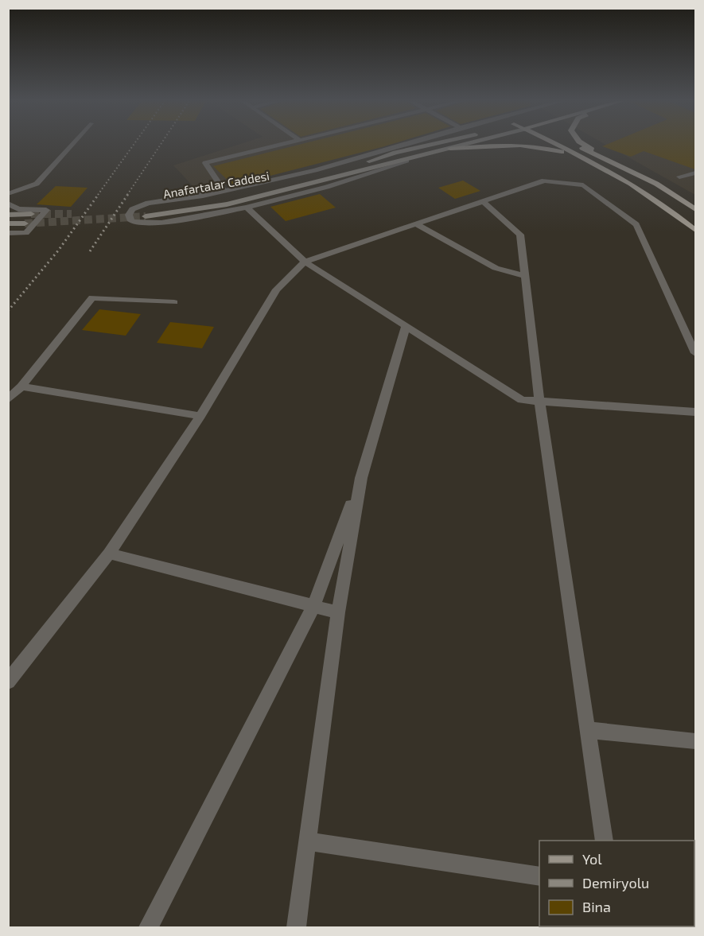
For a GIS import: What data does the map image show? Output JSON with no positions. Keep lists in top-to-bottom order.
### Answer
{
  "streets": {
    "main road": ["Anafartalar Caddesi"]
  },
  "legend": ["Yol", "Demiryolu", "Bina"]
}
